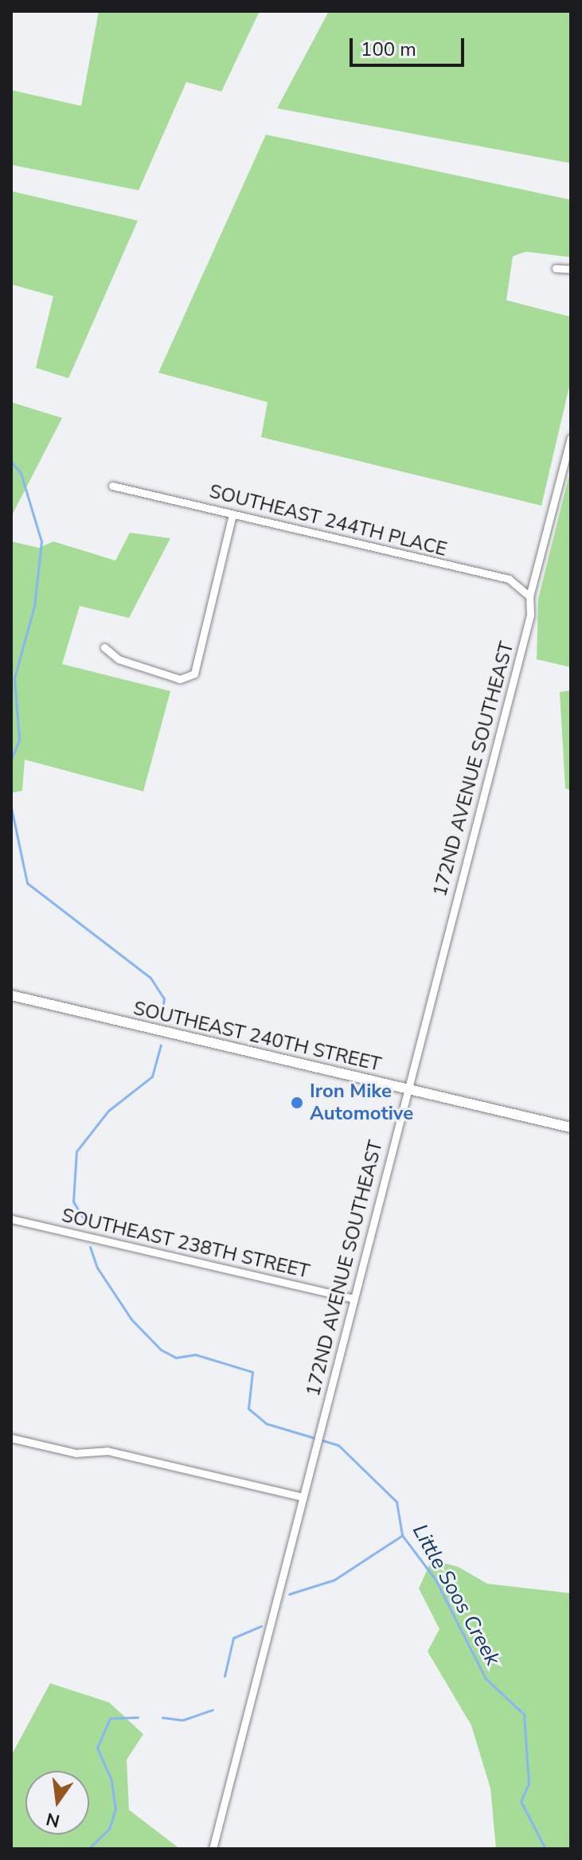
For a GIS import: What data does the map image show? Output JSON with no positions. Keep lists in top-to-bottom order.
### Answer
{
  "streets": {
    "main road": ["SOUTHEAST 240TH STREET"],
    "street": ["SOUTHEAST 244TH PLACE", "172ND AVENUE SOUTHEAST", "SOUTHEAST 238TH STREET"]
  },
  "crossings": [
    ["SOUTHEAST 244TH PLACE", "172ND AVENUE SOUTHEAST"],
    ["172ND AVENUE SOUTHEAST", "SOUTHEAST 240TH STREET"],
    ["172ND AVENUE SOUTHEAST", "SOUTHEAST 238TH STREET"]
  ],
  "water": ["Little Soos Creek"],
  "places": ["Iron Mike Automotive"],
  "scale_bar": "100 m",
  "north": "bottom"
}
